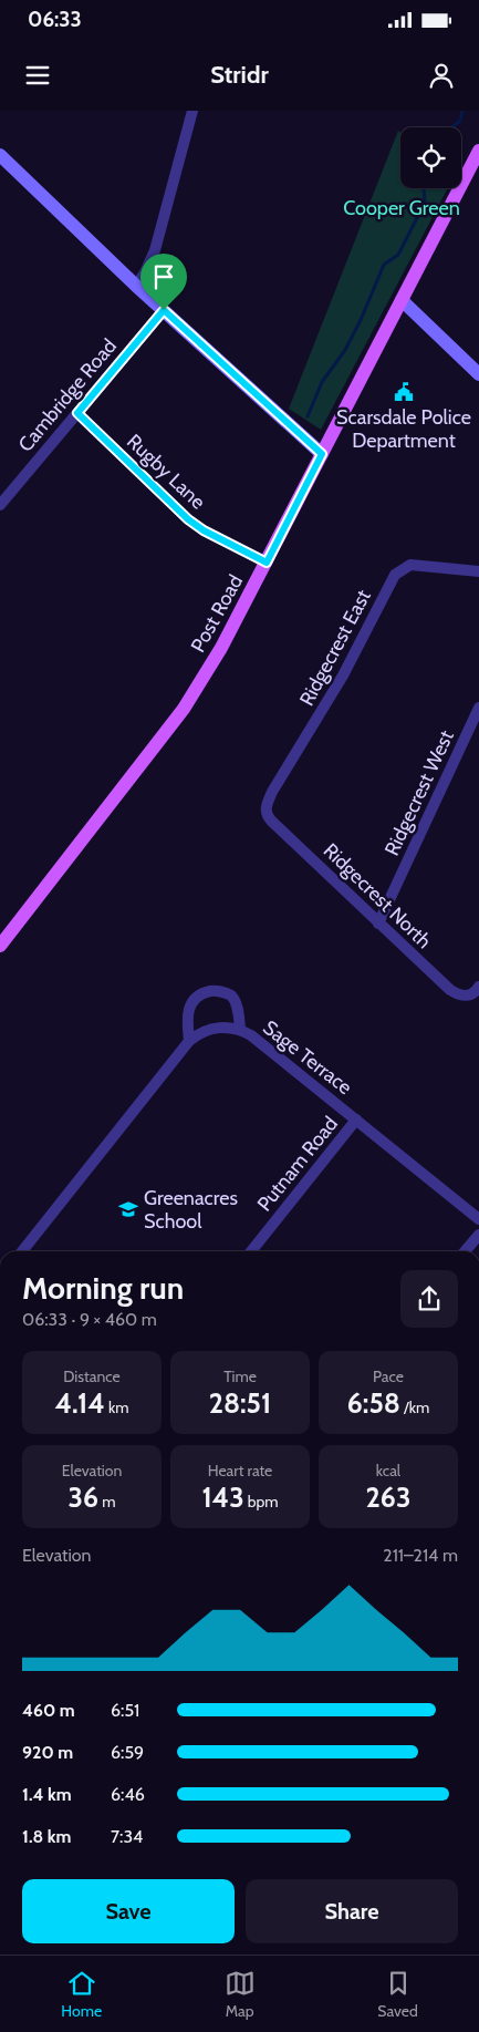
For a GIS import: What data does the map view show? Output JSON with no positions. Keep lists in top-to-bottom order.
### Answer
{
  "streets": {
    "main road": ["Post Road"],
    "street": [
      "Cambridge Road",
      "Rugby Lane",
      "Ridgecrest East",
      "Ridgecrest West",
      "Ridgecrest North",
      "Sage Terrace",
      "Putnam Road"
    ]
  },
  "crossings": [
    ["Cambridge Road", "Rugby Lane"],
    ["Rugby Lane", "Post Road"],
    ["Ridgecrest East", "Ridgecrest North"],
    ["Ridgecrest West", "Ridgecrest North"],
    ["Sage Terrace", "Putnam Road"]
  ],
  "parks": ["Cooper Green"],
  "places": {
    "public building": ["Scarsdale Police Department"],
    "school or university": ["Greenacres School"]
  },
  "page": {
    "status": "06:33",
    "header": "Stridr",
    "heading": ["Morning run", "06:33 · 9 × 460 m"],
    "stats": [
      ["Distance", "4.14 km"],
      ["Time", "28:51"],
      ["Pace", "6:58 /km"],
      ["Elevation", "36 m"],
      ["Heart rate", "143 bpm"],
      ["kcal", "263"]
    ],
    "chart": ["Elevation", "211–214 m"],
    "list": [
      {
        "name": "460 m",
        "note": "6:51"
      },
      {
        "name": "920 m",
        "note": "6:59"
      },
      {
        "name": "1.4 km",
        "note": "6:46"
      },
      {
        "name": "1.8 km",
        "note": "7:34"
      }
    ],
    "buttons": ["Save", "Share"],
    "tabs": ["Home", "Map", "Saved"]
  }
}
